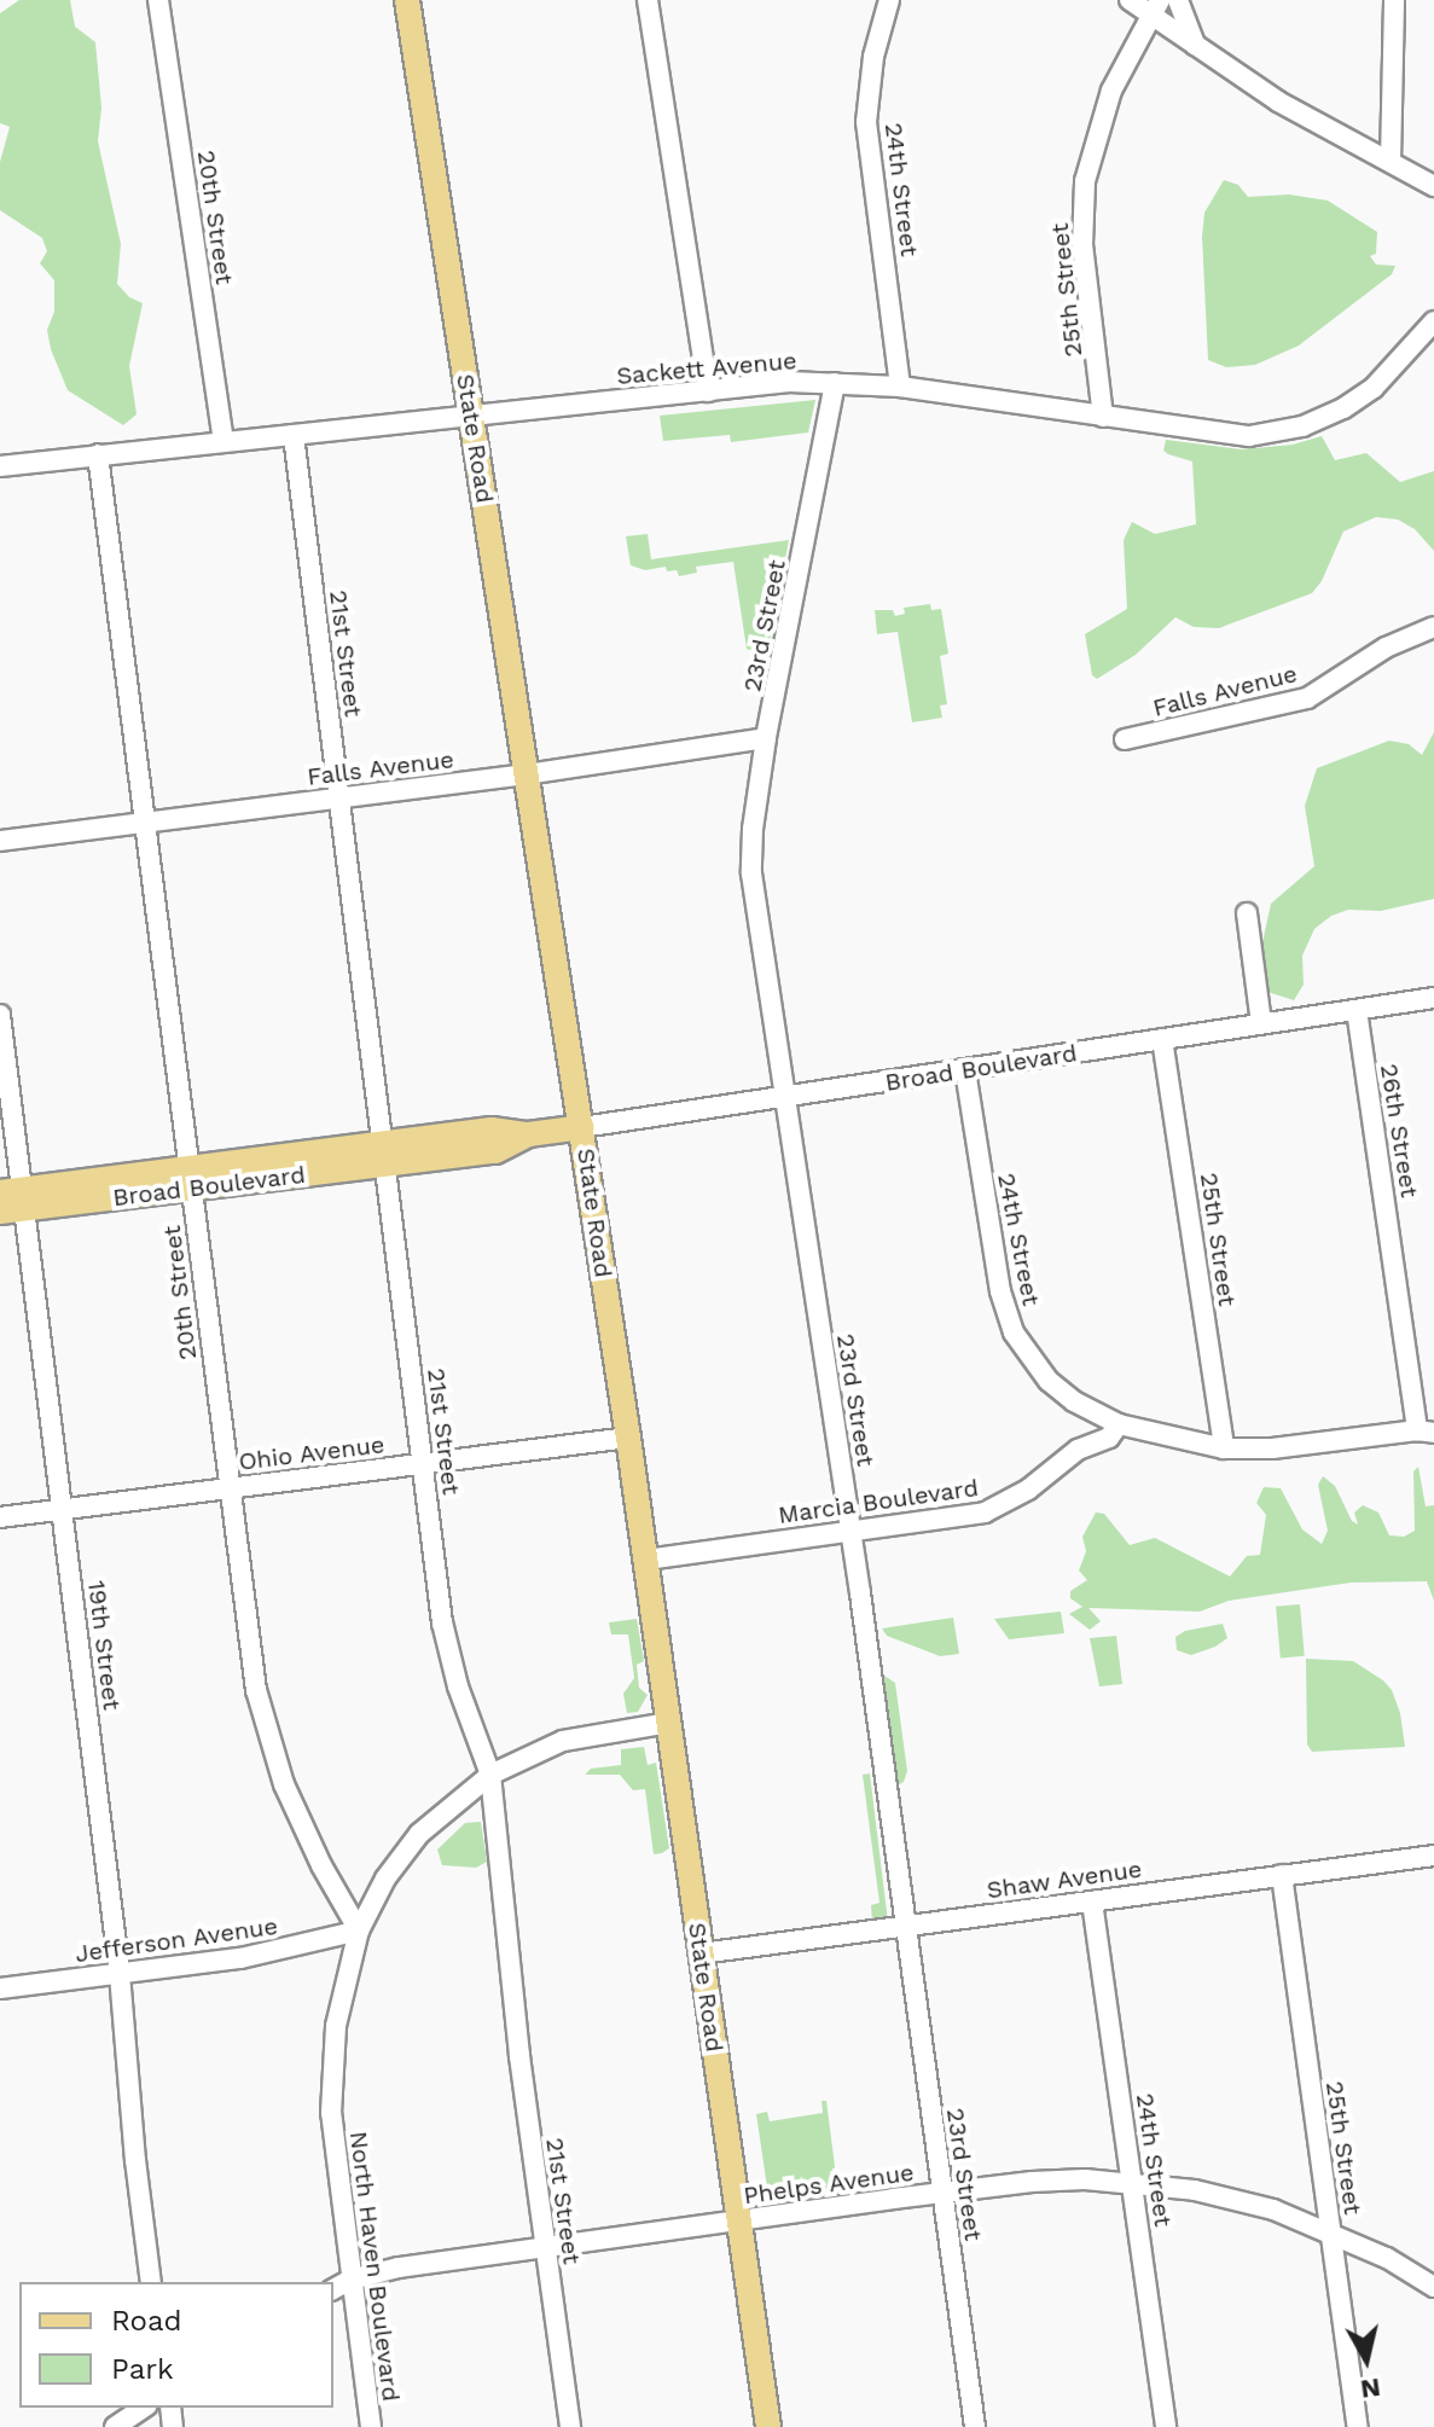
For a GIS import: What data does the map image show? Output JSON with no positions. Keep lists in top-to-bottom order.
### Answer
{
  "streets": {
    "main road": ["State Road", "Broad Boulevard"],
    "street": [
      "24th Street",
      "20th Street",
      "25th Street",
      "Sackett Avenue",
      "23rd Street",
      "21st Street",
      "Falls Avenue",
      "26th Street",
      "Ohio Avenue",
      "Marcia Boulevard",
      "19th Street",
      "Shaw Avenue",
      "Jefferson Avenue",
      "Phelps Avenue",
      "North Haven Boulevard"
    ]
  },
  "crossings": [
    ["24th Street", "Sackett Avenue"],
    ["24th Street", "Broad Boulevard"],
    ["24th Street", "Marcia Boulevard"],
    ["24th Street", "Shaw Avenue"],
    ["24th Street", "Phelps Avenue"],
    ["20th Street", "Sackett Avenue"],
    ["20th Street", "Falls Avenue"],
    ["20th Street", "Broad Boulevard"],
    ["20th Street", "Ohio Avenue"],
    ["20th Street", "Jefferson Avenue"],
    ["20th Street", "North Haven Boulevard"],
    ["25th Street", "Sackett Avenue"],
    ["25th Street", "Broad Boulevard"],
    ["25th Street", "Shaw Avenue"],
    ["25th Street", "Phelps Avenue"],
    ["Sackett Avenue", "State Road"],
    ["Sackett Avenue", "23rd Street"],
    ["Sackett Avenue", "21st Street"],
    ["State Road", "Falls Avenue"],
    ["State Road", "Broad Boulevard"],
    ["State Road", "Ohio Avenue"],
    ["State Road", "Marcia Boulevard"],
    ["State Road", "Shaw Avenue"],
    ["State Road", "Phelps Avenue"],
    ["State Road", "North Haven Boulevard"],
    ["23rd Street", "Falls Avenue"],
    ["23rd Street", "Broad Boulevard"],
    ["23rd Street", "Marcia Boulevard"],
    ["23rd Street", "Shaw Avenue"],
    ["23rd Street", "Phelps Avenue"],
    ["21st Street", "Falls Avenue"],
    ["21st Street", "Broad Boulevard"],
    ["21st Street", "Ohio Avenue"],
    ["21st Street", "Phelps Avenue"],
    ["21st Street", "North Haven Boulevard"],
    ["Broad Boulevard", "26th Street"],
    ["Broad Boulevard", "19th Street"],
    ["Ohio Avenue", "19th Street"],
    ["19th Street", "Jefferson Avenue"],
    ["Jefferson Avenue", "North Haven Boulevard"],
    ["Phelps Avenue", "North Haven Boulevard"]
  ],
  "legend": ["Road", "Park"],
  "north": "bottom"
}
